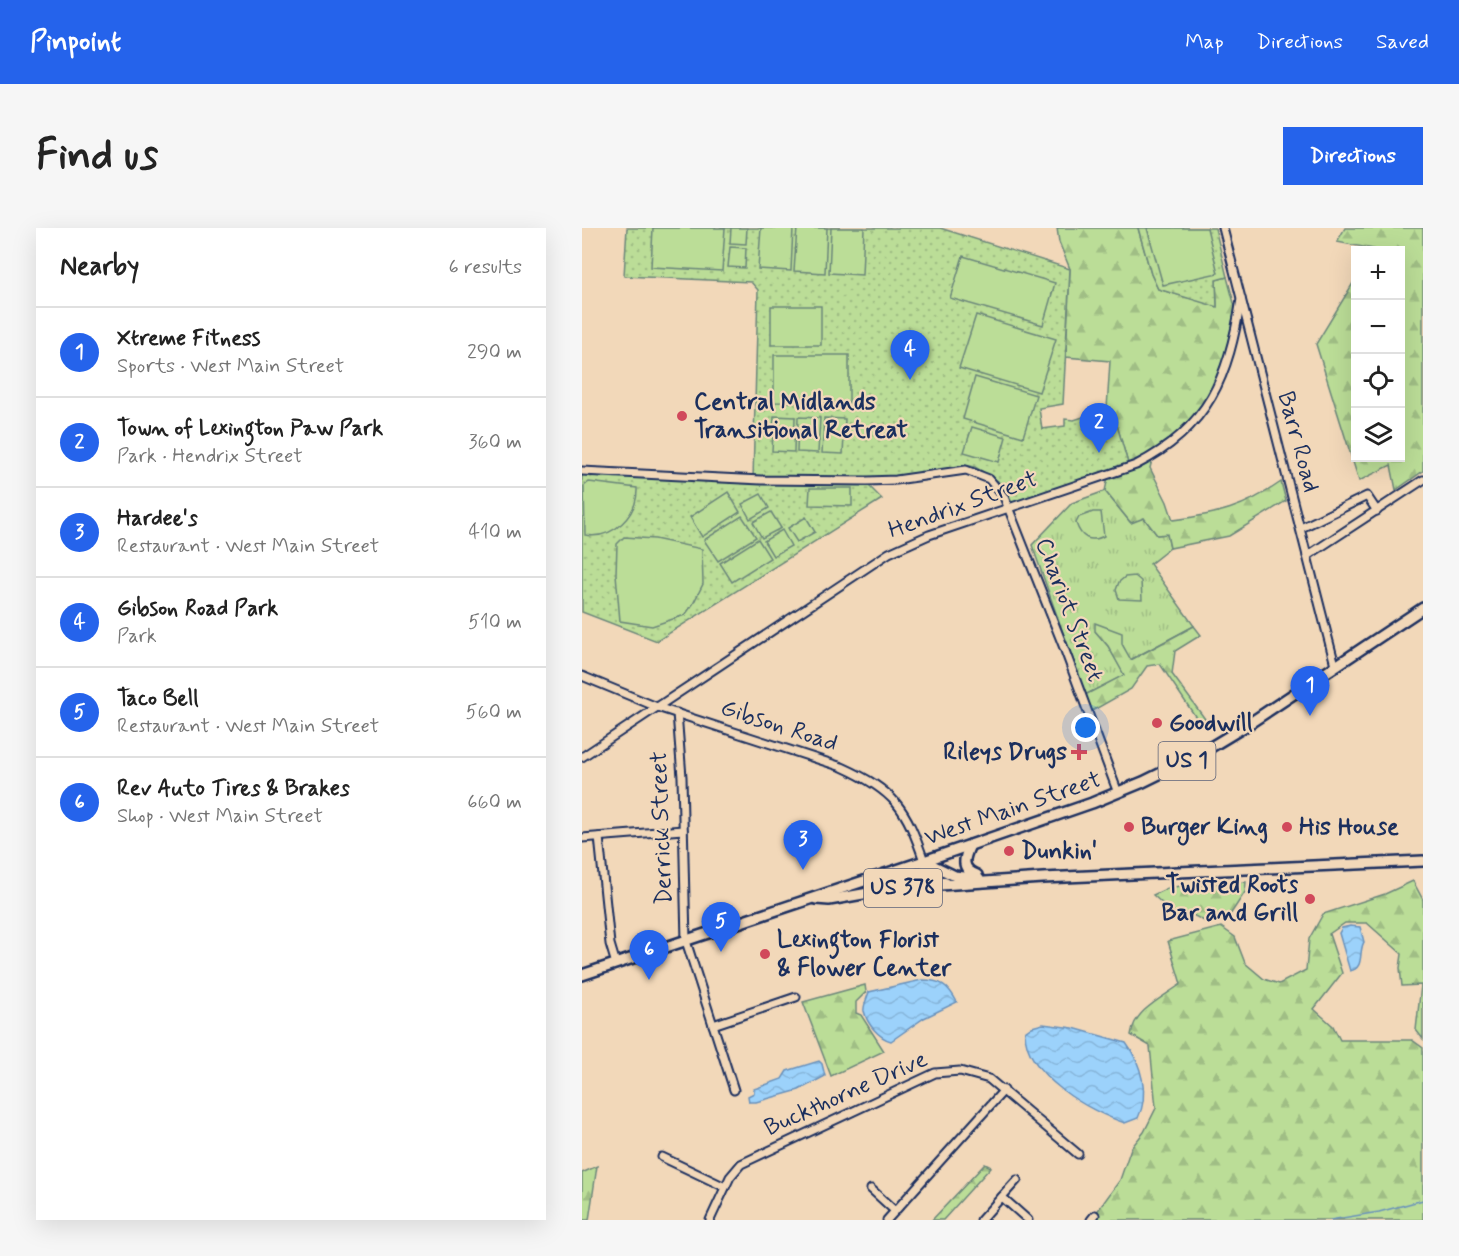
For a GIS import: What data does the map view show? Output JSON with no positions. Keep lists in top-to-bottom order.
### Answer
{
  "streets": {
    "main road": ["US 1", "West Main Street", "US 378"],
    "street": [
      "Barr Road",
      "Hendrix Street",
      "Chariot Street",
      "Gibson Road",
      "Derrick Street",
      "Buckthorne Drive"
    ]
  },
  "crossings": [
    ["Barr Road", "Hendrix Street"],
    ["Barr Road", "West Main Street"],
    ["Hendrix Street", "Chariot Street"],
    ["Hendrix Street", "Gibson Road"],
    ["Chariot Street", "West Main Street"],
    ["Gibson Road", "West Main Street"],
    ["Gibson Road", "Derrick Street"],
    ["Gibson Road", "US 378"],
    ["West Main Street", "Derrick Street"],
    ["West Main Street", "US 378"]
  ],
  "places": {
    "other": [
      "Central Midlands Transitional Retreat",
      "Goodwill",
      "Burger King",
      "His House",
      "Dunkin'",
      "Twisted Roots Bar and Grill",
      "Lexington Florist & Flower Center"
    ],
    "health": ["Rileys Drugs"]
  },
  "page": {
    "header": "Pinpoint",
    "nav": ["Map", "Directions", "Saved"],
    "buttons": "Directions",
    "title": "Find us",
    "heading": ["Nearby", "6 results"],
    "map_buttons": ["+", "−"],
    "list": [
      {
        "mark": "1",
        "name": "Xtreme Fitness",
        "note": "Sports · West Main Street",
        "value": "290 m"
      },
      {
        "mark": "2",
        "name": "Town of Lexington Paw Park",
        "note": "Park · Hendrix Street",
        "value": "360 m"
      },
      {
        "mark": "3",
        "name": "Hardee's",
        "note": "Restaurant · West Main Street",
        "value": "410 m"
      },
      {
        "mark": "4",
        "name": "Gibson Road Park",
        "note": "Park",
        "value": "510 m"
      },
      {
        "mark": "5",
        "name": "Taco Bell",
        "note": "Restaurant · West Main Street",
        "value": "560 m"
      },
      {
        "mark": "6",
        "name": "Rev Auto Tires & Brakes",
        "note": "Shop · West Main Street",
        "value": "660 m"
      }
    ],
    "pins": [
      "4",
      "2",
      "1",
      "3",
      "5",
      "6"
    ]
  }
}
